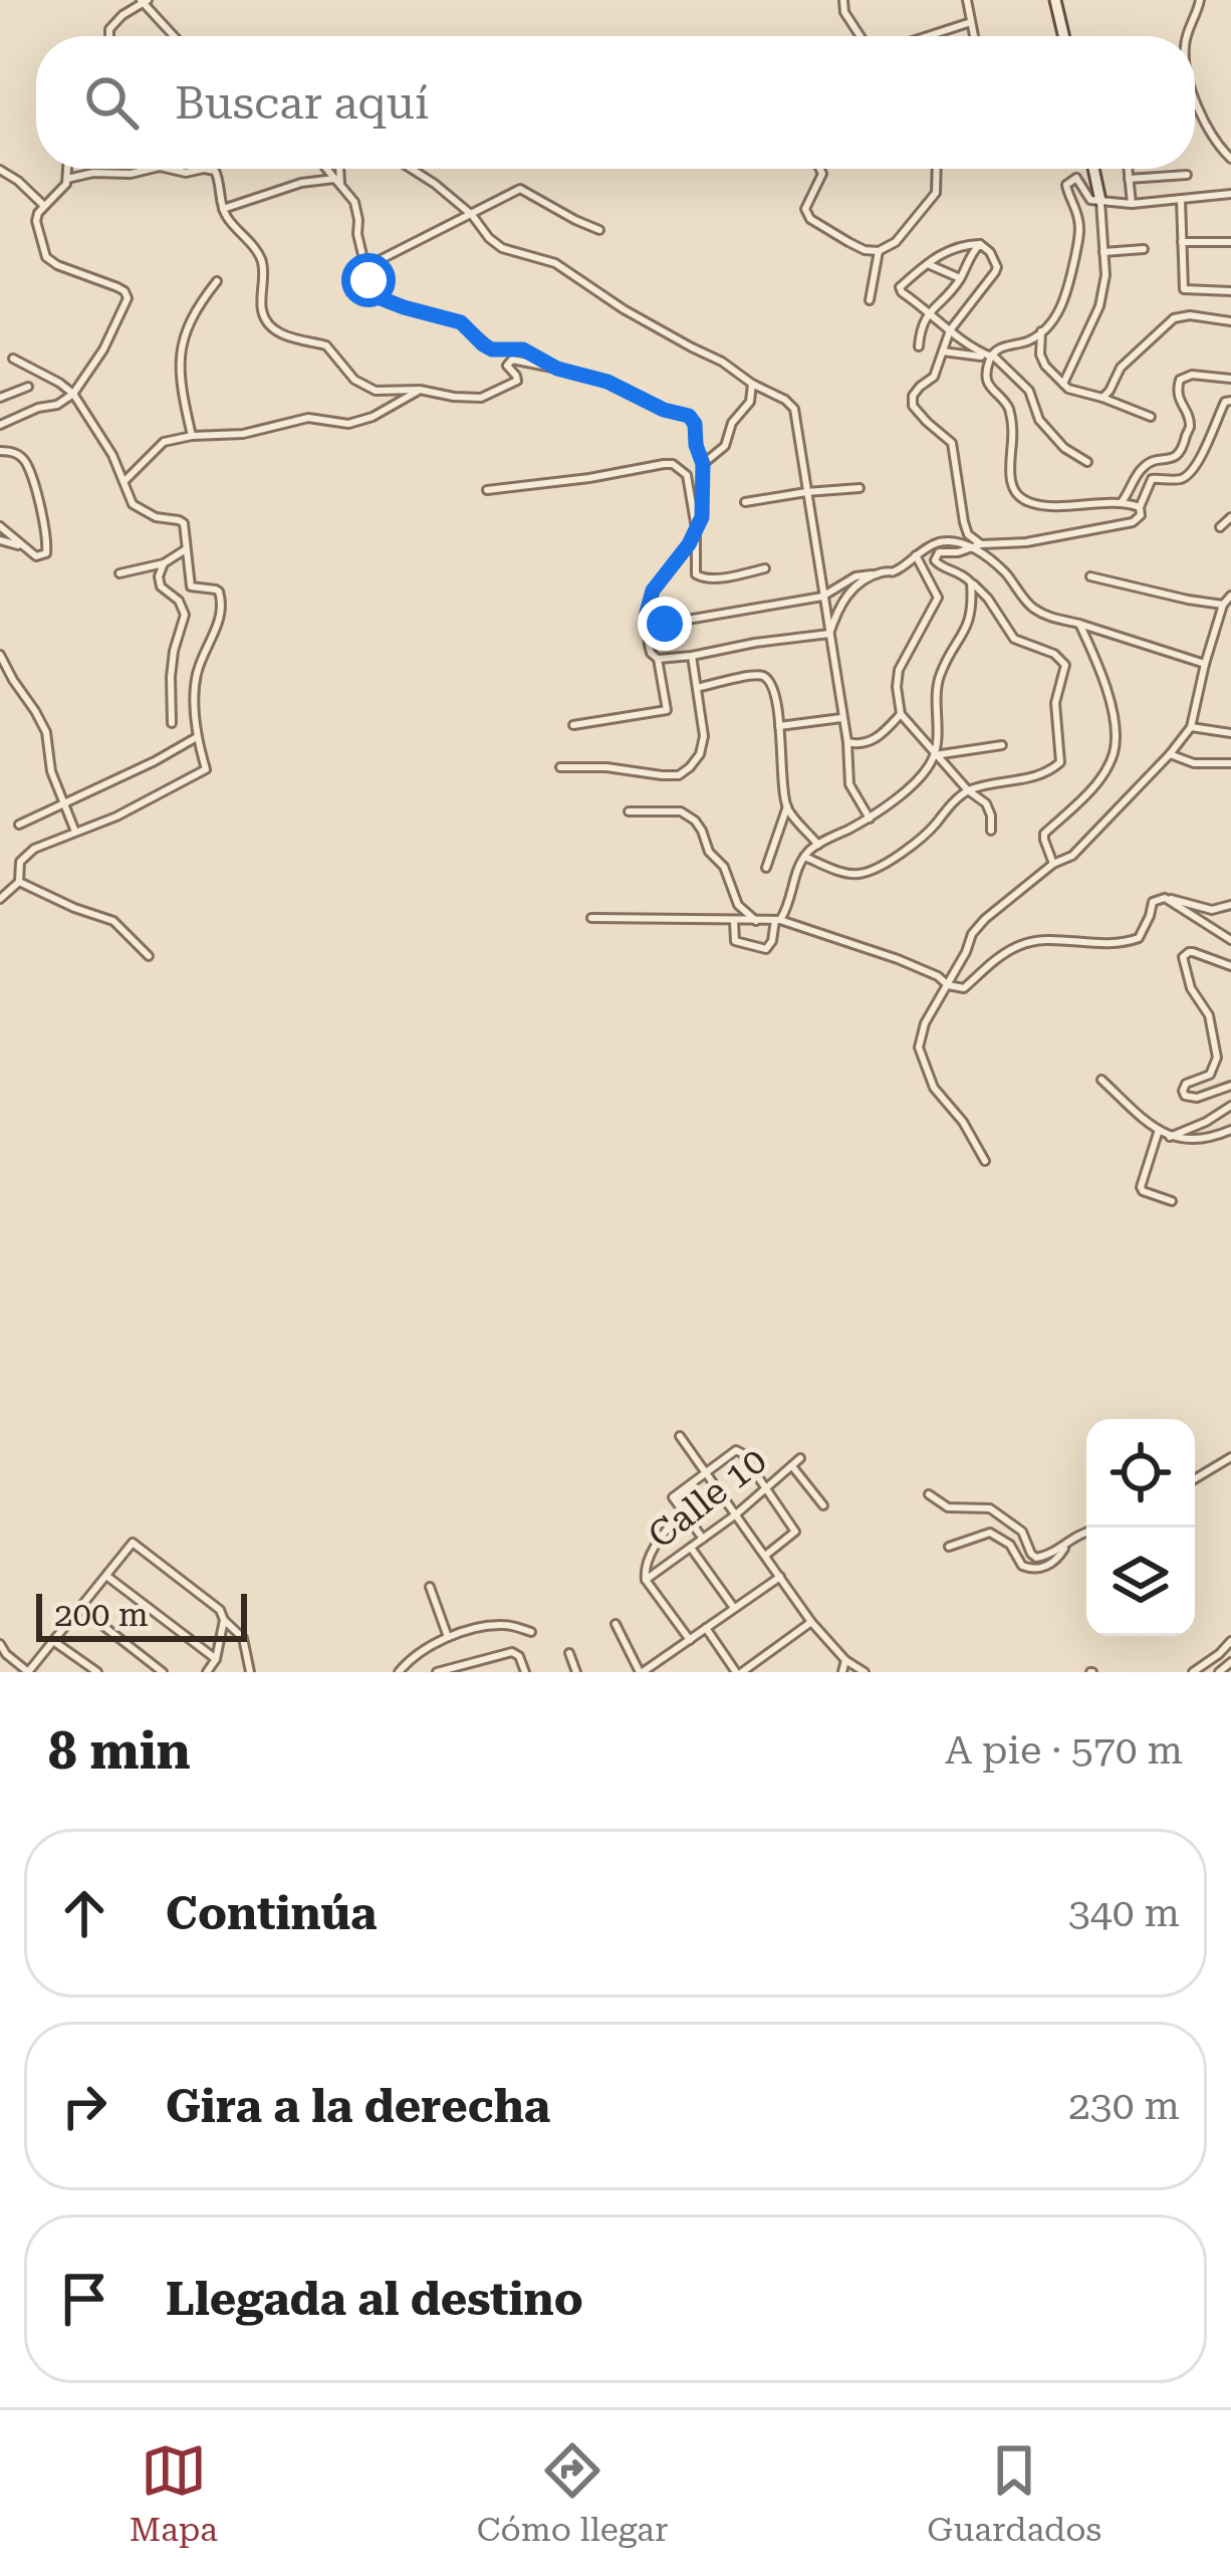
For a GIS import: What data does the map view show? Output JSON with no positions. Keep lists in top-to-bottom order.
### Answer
{
  "streets": {
    "street": ["Calle 10"]
  },
  "scale_bar": "200 m",
  "page": {
    "search": "Buscar aquí",
    "scale": "200 m",
    "heading": ["8 min", "A pie · 570 m"],
    "list": [
      ["Continúa", "340 m"],
      ["Gira a la derecha", "230 m"],
      "Llegada al destino"
    ],
    "nav": ["Mapa", "Cómo llegar", "Guardados"]
  }
}
